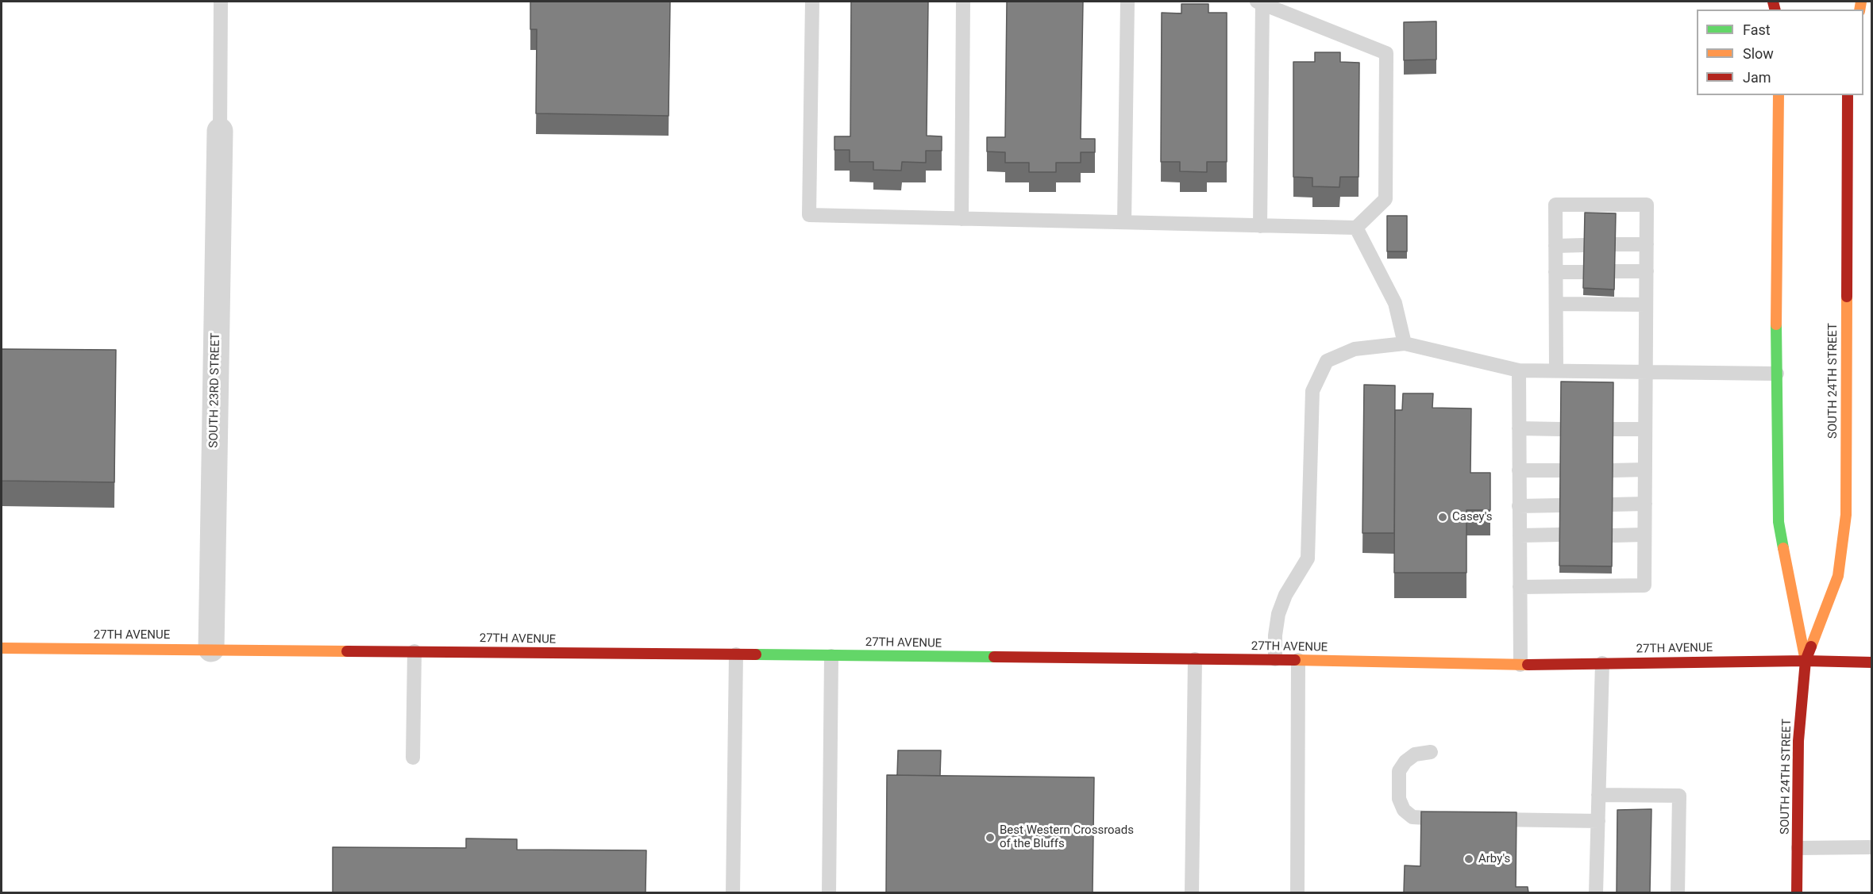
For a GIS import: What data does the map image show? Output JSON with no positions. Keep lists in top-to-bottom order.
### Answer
{
  "streets": {
    "main road": ["SOUTH 24TH STREET", "27TH AVENUE"],
    "street": ["SOUTH 23RD STREET"]
  },
  "crossings": [
    ["SOUTH 24TH STREET", "27TH AVENUE"],
    ["SOUTH 23RD STREET", "27TH AVENUE"]
  ],
  "places": ["Casey's", "Best Western Crossroads of the Bluffs", "Arby's"],
  "legend": ["Fast", "Slow", "Jam"]
}
